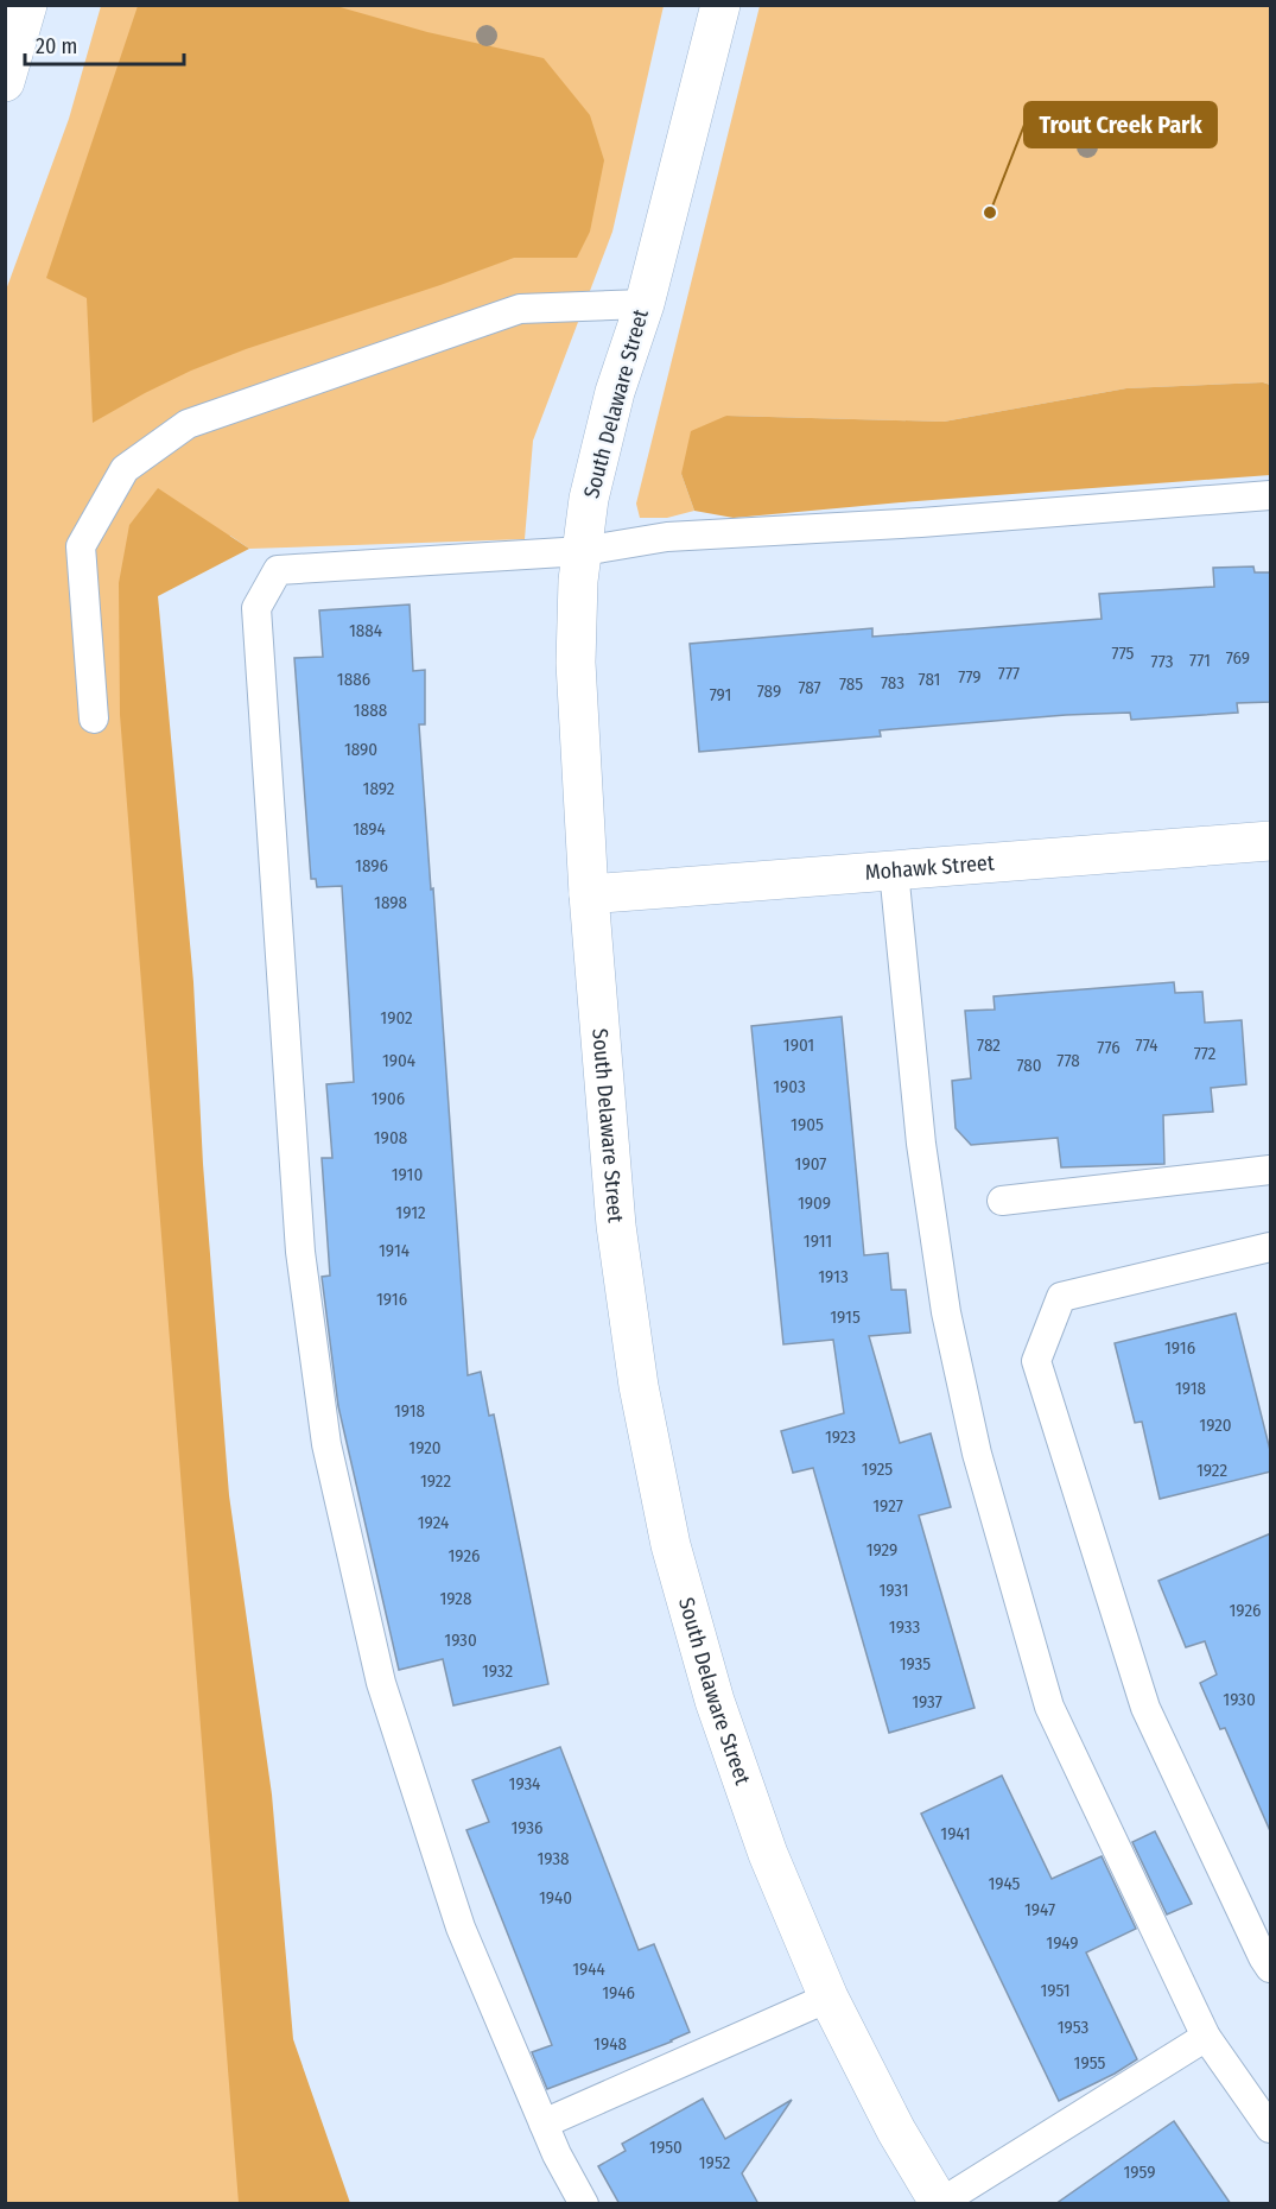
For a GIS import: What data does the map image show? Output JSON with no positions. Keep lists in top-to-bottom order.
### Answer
{
  "streets": {
    "street": ["South Delaware Street", "Mohawk Street"]
  },
  "crossings": [
    ["South Delaware Street", "Mohawk Street"]
  ],
  "places": ["Trout Creek Park"],
  "house_numbers": [
    "1884",
    "775",
    "769",
    "771",
    "773",
    "777",
    "779",
    "1886",
    "781",
    "783",
    "785",
    "787",
    "789",
    "791",
    "1888",
    "1890",
    "1892",
    "1894",
    "1896",
    "1898",
    "1902",
    "1901",
    "782",
    "774",
    "776",
    "772",
    "1904",
    "778",
    "780",
    "1903",
    "1906",
    "1905",
    "1908",
    "1907",
    "1910",
    "1909",
    "1912",
    "1911",
    "1914",
    "1913",
    "1916",
    "1915",
    "1916",
    "1918",
    "1918",
    "1920",
    "1923",
    "1920",
    "1925",
    "1922",
    "1922",
    "1927",
    "1924",
    "1929",
    "1926",
    "1931",
    "1928",
    "1926",
    "1933",
    "1930",
    "1935",
    "1932",
    "1930",
    "1937",
    "1934",
    "1936",
    "1941",
    "1938",
    "1945",
    "1940",
    "1947",
    "1949",
    "1944",
    "1951",
    "1946",
    "1953",
    "1948",
    "1955",
    "1950",
    "1952",
    "1959"
  ],
  "scale_bar": "20 m"
}
